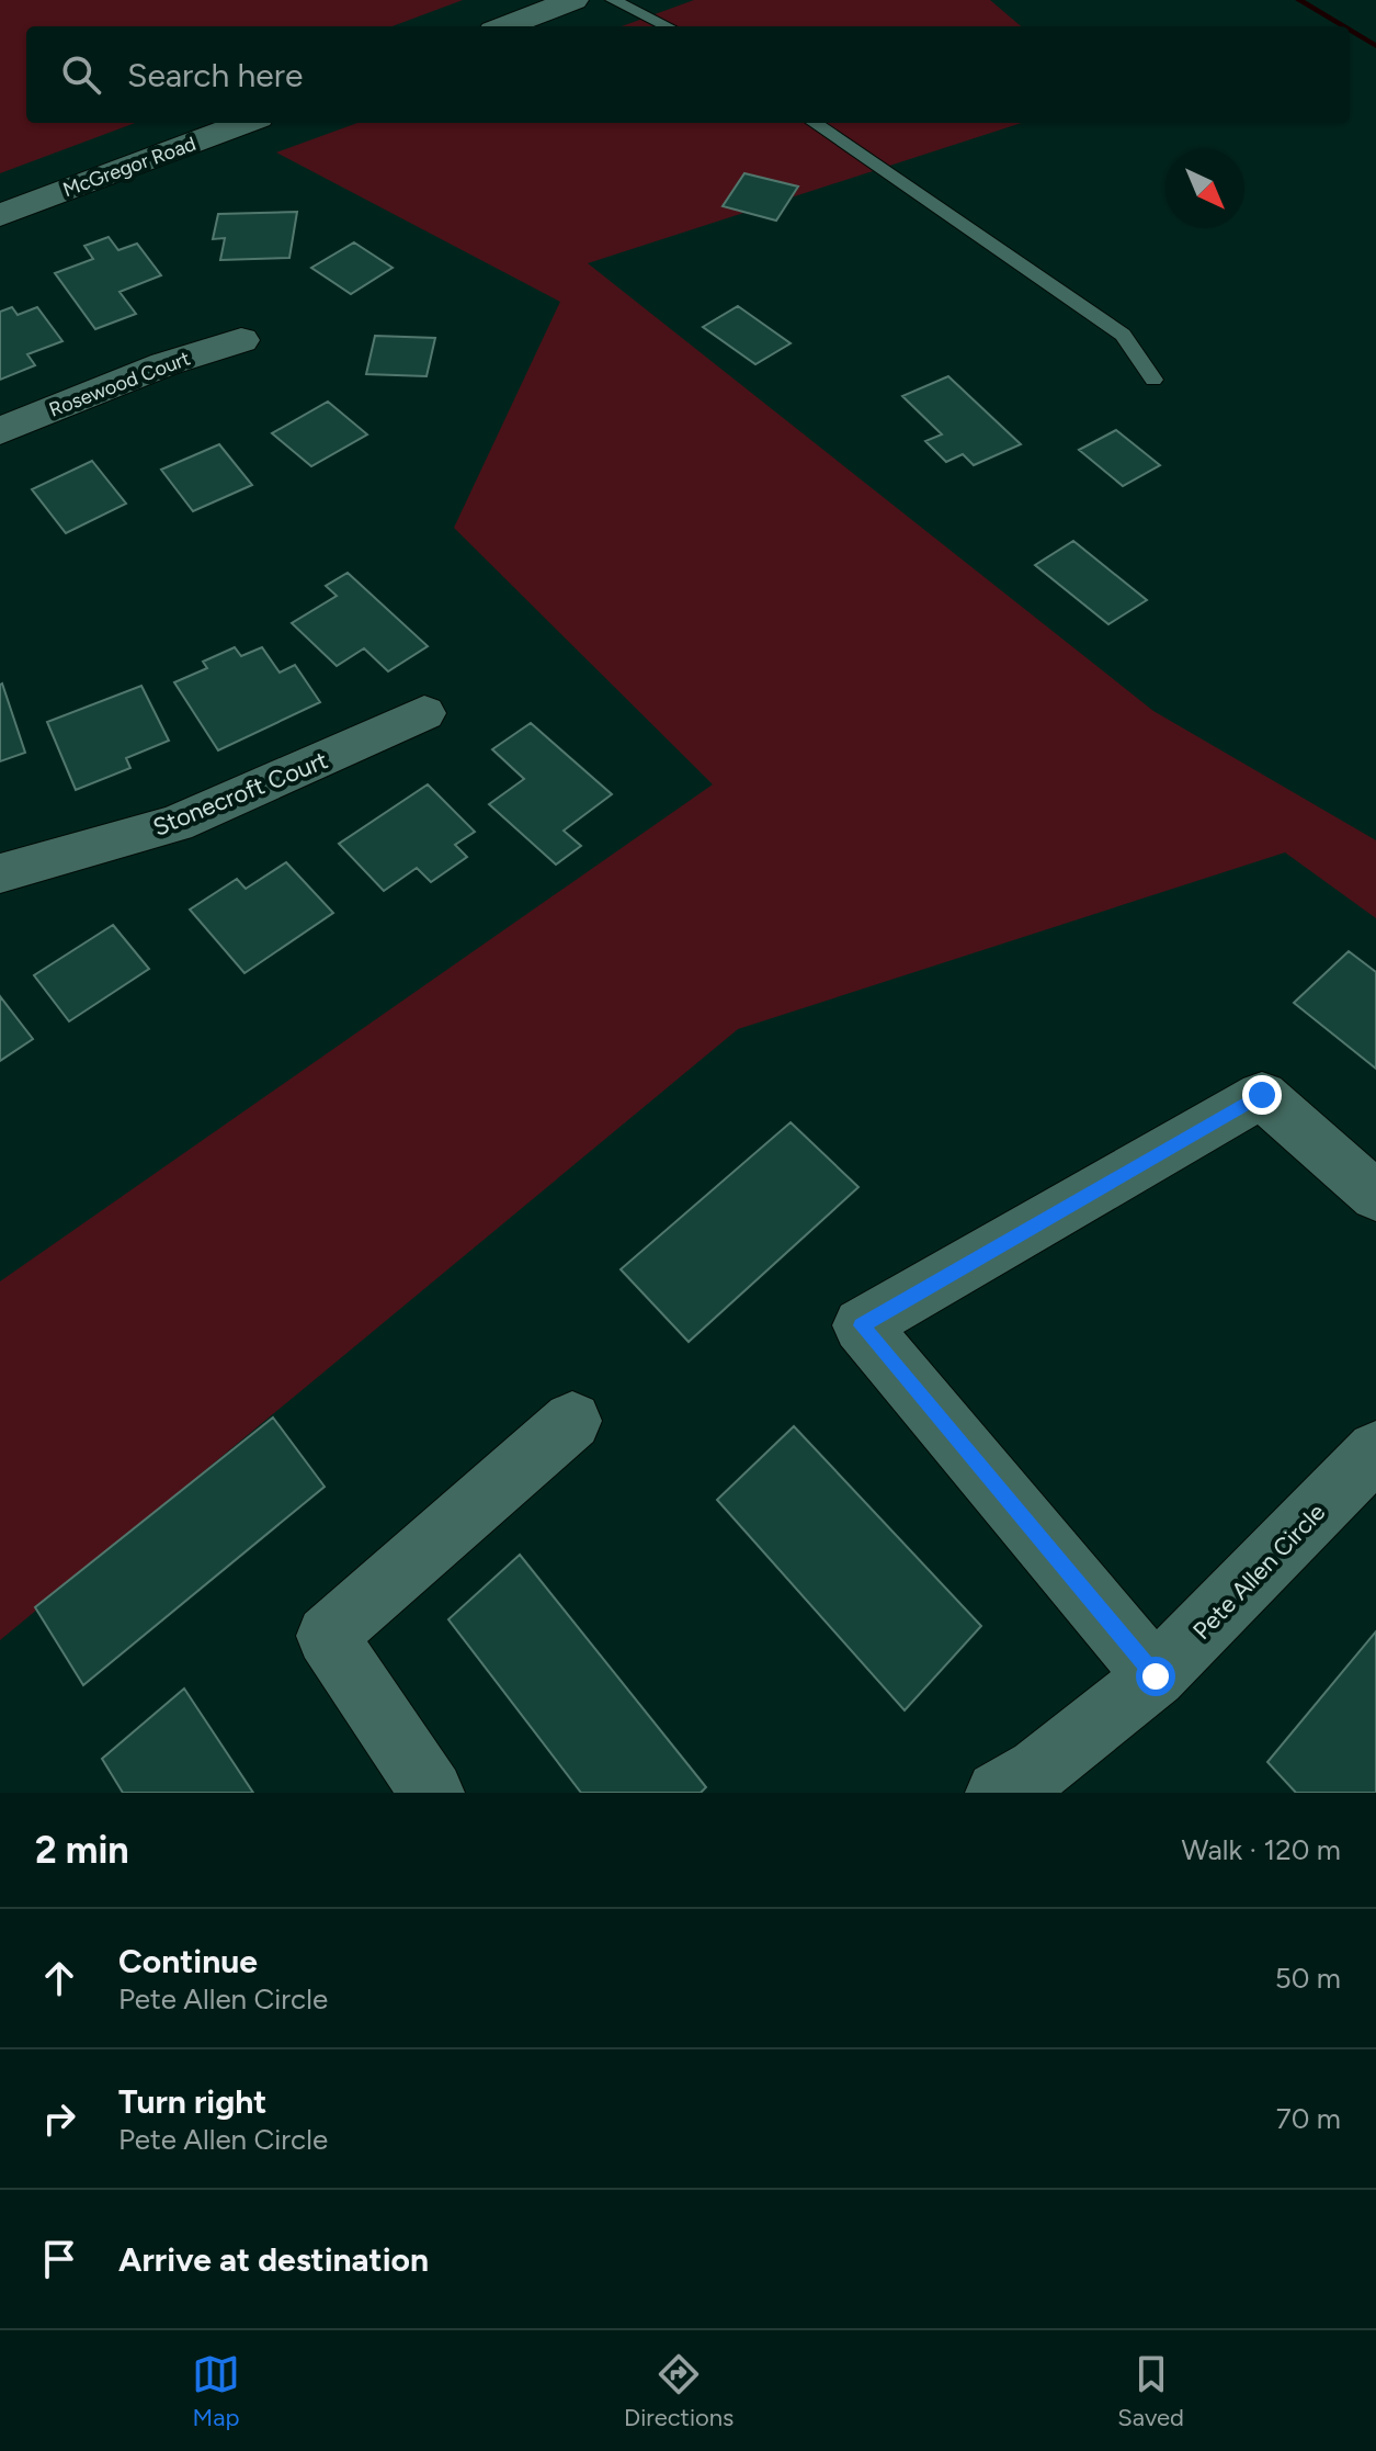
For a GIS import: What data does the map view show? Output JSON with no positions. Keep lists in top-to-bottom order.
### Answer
{
  "streets": {
    "street": [
      "McGregor Road",
      "Rosewood Court",
      "Stonecroft Court",
      "Pete Allen Circle"
    ]
  },
  "north": "bottom right",
  "page": {
    "search": "Search here",
    "heading": ["2 min", "Walk · 120 m"],
    "list": [
      ["Continue", "Pete Allen Circle", "50 m"],
      ["Turn right", "Pete Allen Circle", "70 m"],
      "Arrive at destination"
    ],
    "nav": ["Map", "Directions", "Saved"]
  }
}
